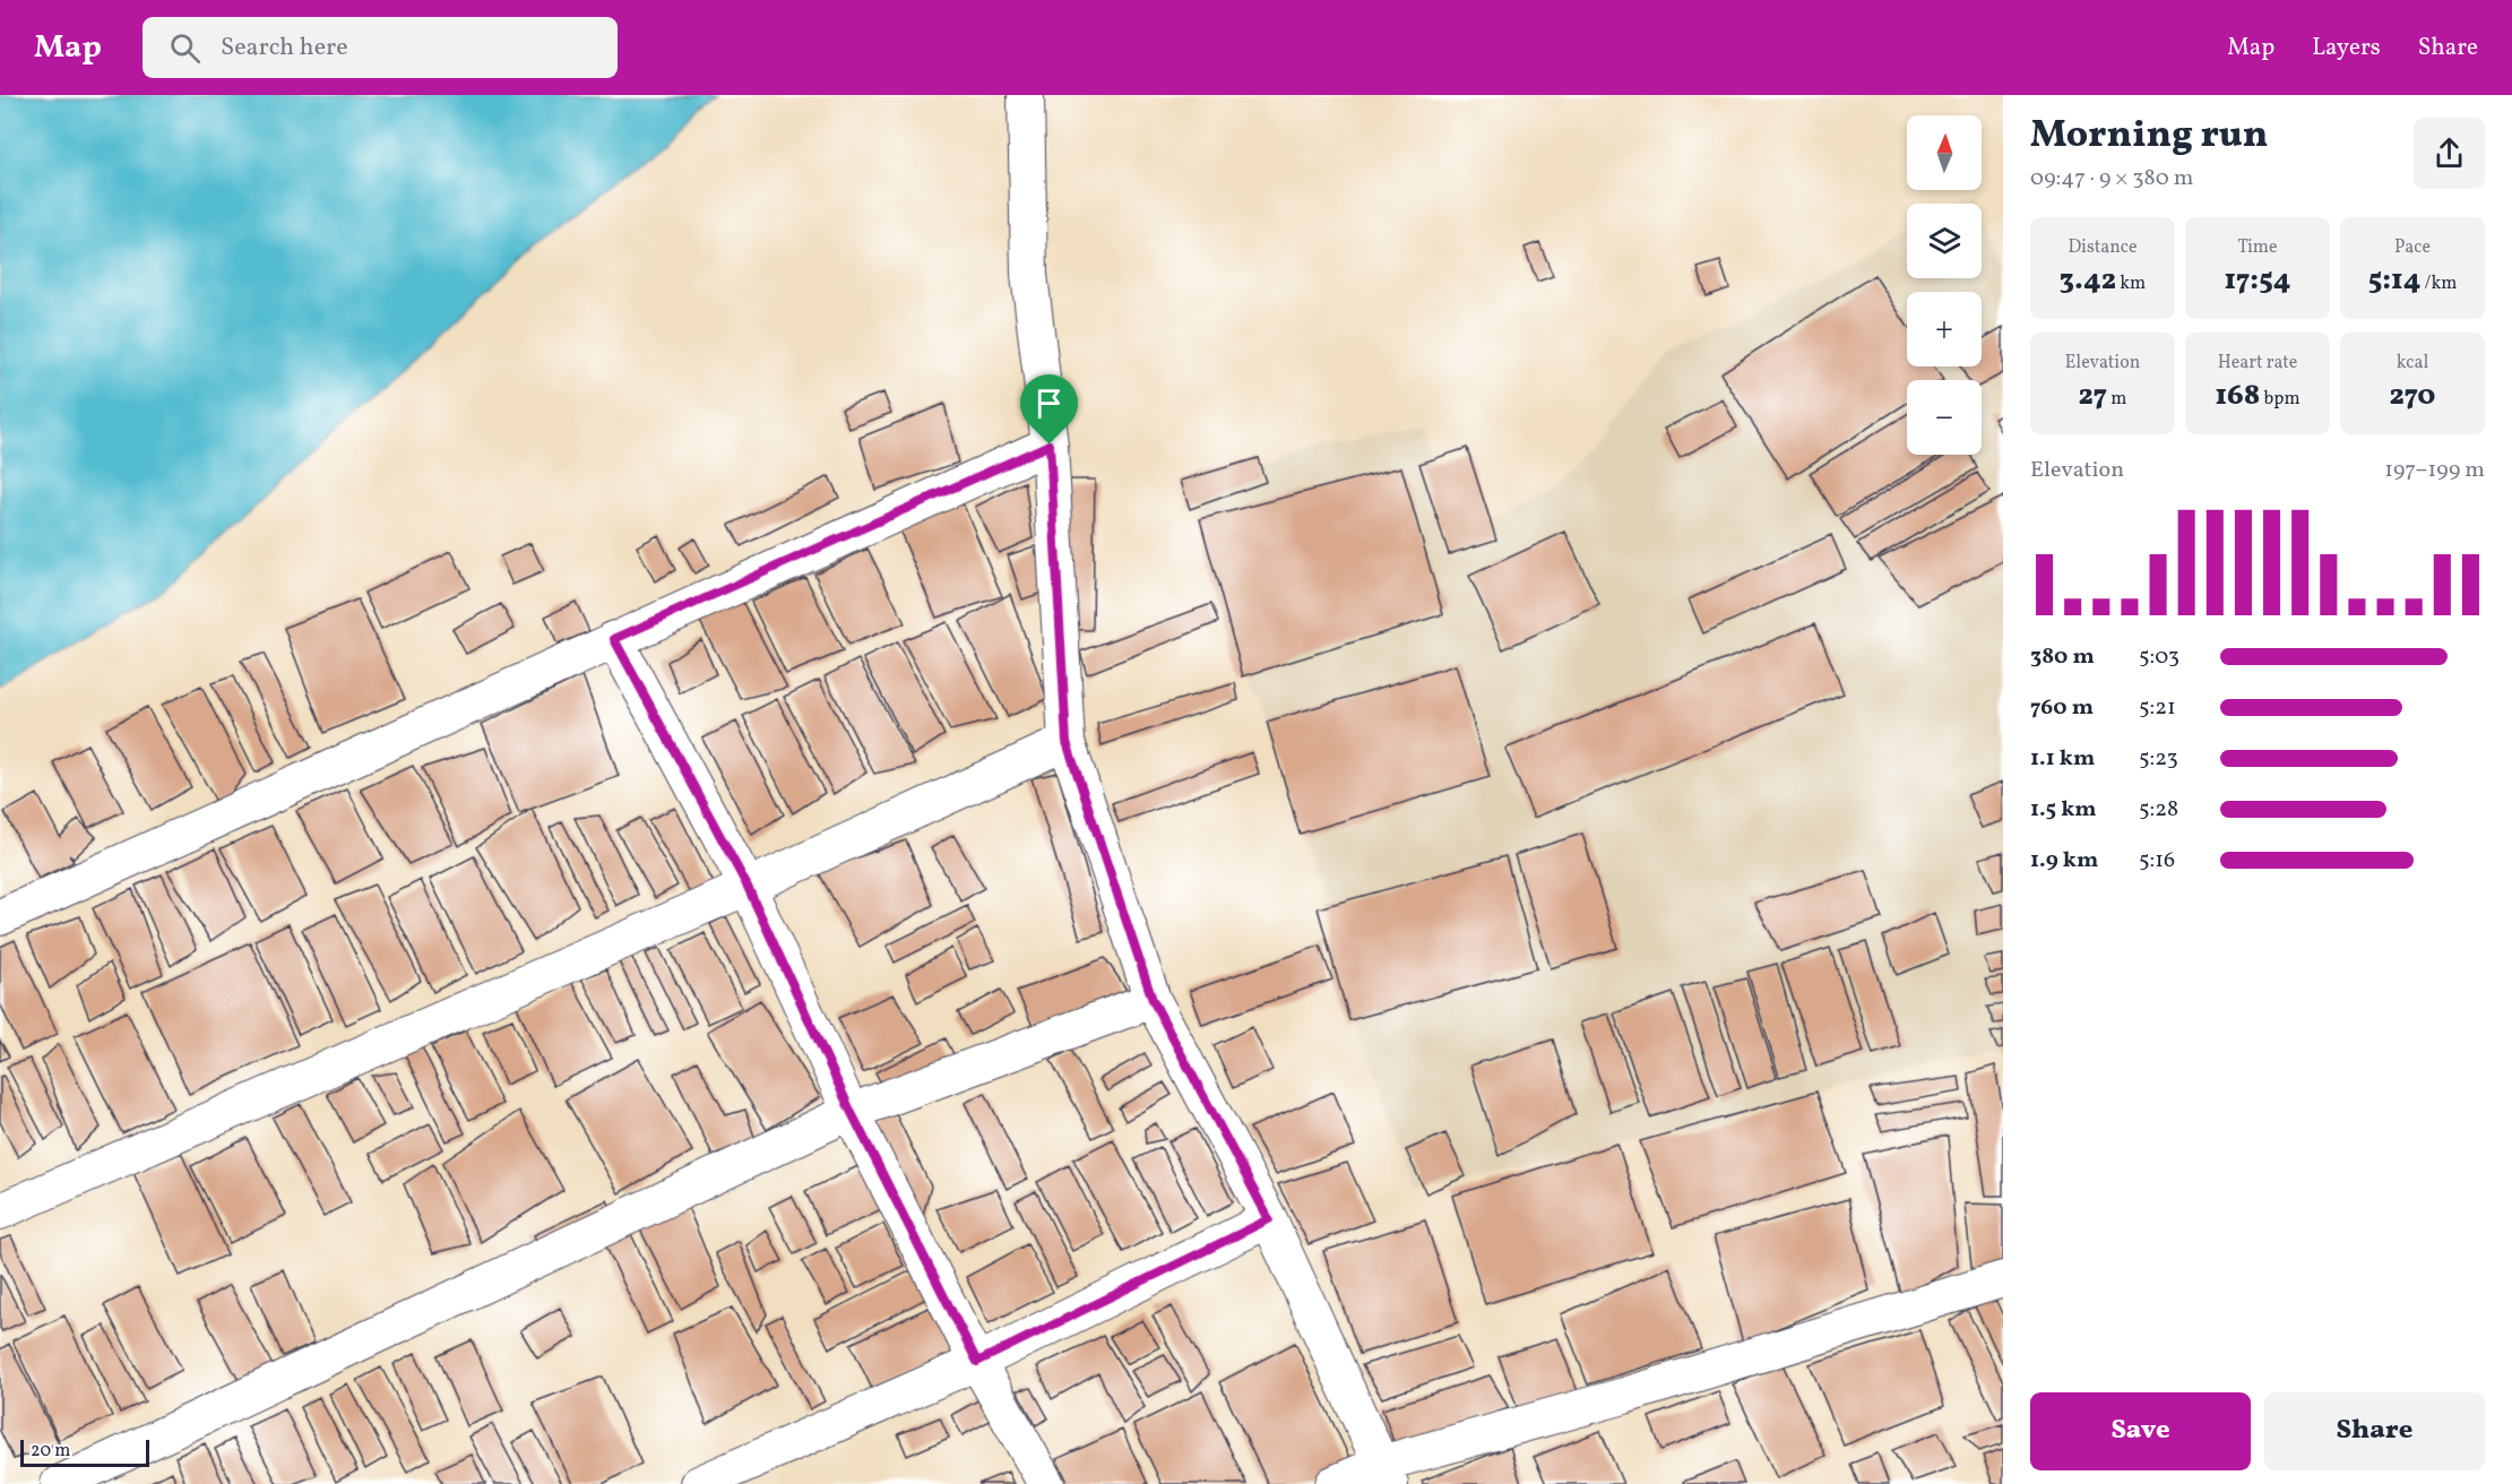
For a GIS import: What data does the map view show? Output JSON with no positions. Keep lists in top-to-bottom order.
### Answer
{
  "scale_bar": "20 m",
  "north": "top",
  "page": {
    "header": "Map",
    "search": "Search here",
    "nav": ["Map", "Layers", "Share"],
    "heading": ["Morning run", "09:47 · 9 × 380 m"],
    "map_buttons": ["+", "−"],
    "stats": [
      ["Distance", "3.42 km"],
      ["Time", "17:54"],
      ["Pace", "5:14 /km"],
      ["Elevation", "27 m"],
      ["Heart rate", "168 bpm"],
      ["kcal", "270"]
    ],
    "chart": ["Elevation", "197–199 m"],
    "list": [
      {
        "name": "380 m",
        "note": "5:03"
      },
      {
        "name": "760 m",
        "note": "5:21"
      },
      {
        "name": "1.1 km",
        "note": "5:23"
      },
      {
        "name": "1.5 km",
        "note": "5:28"
      },
      {
        "name": "1.9 km",
        "note": "5:16"
      }
    ],
    "buttons": ["Save", "Share"],
    "scale": "20 m"
  }
}
